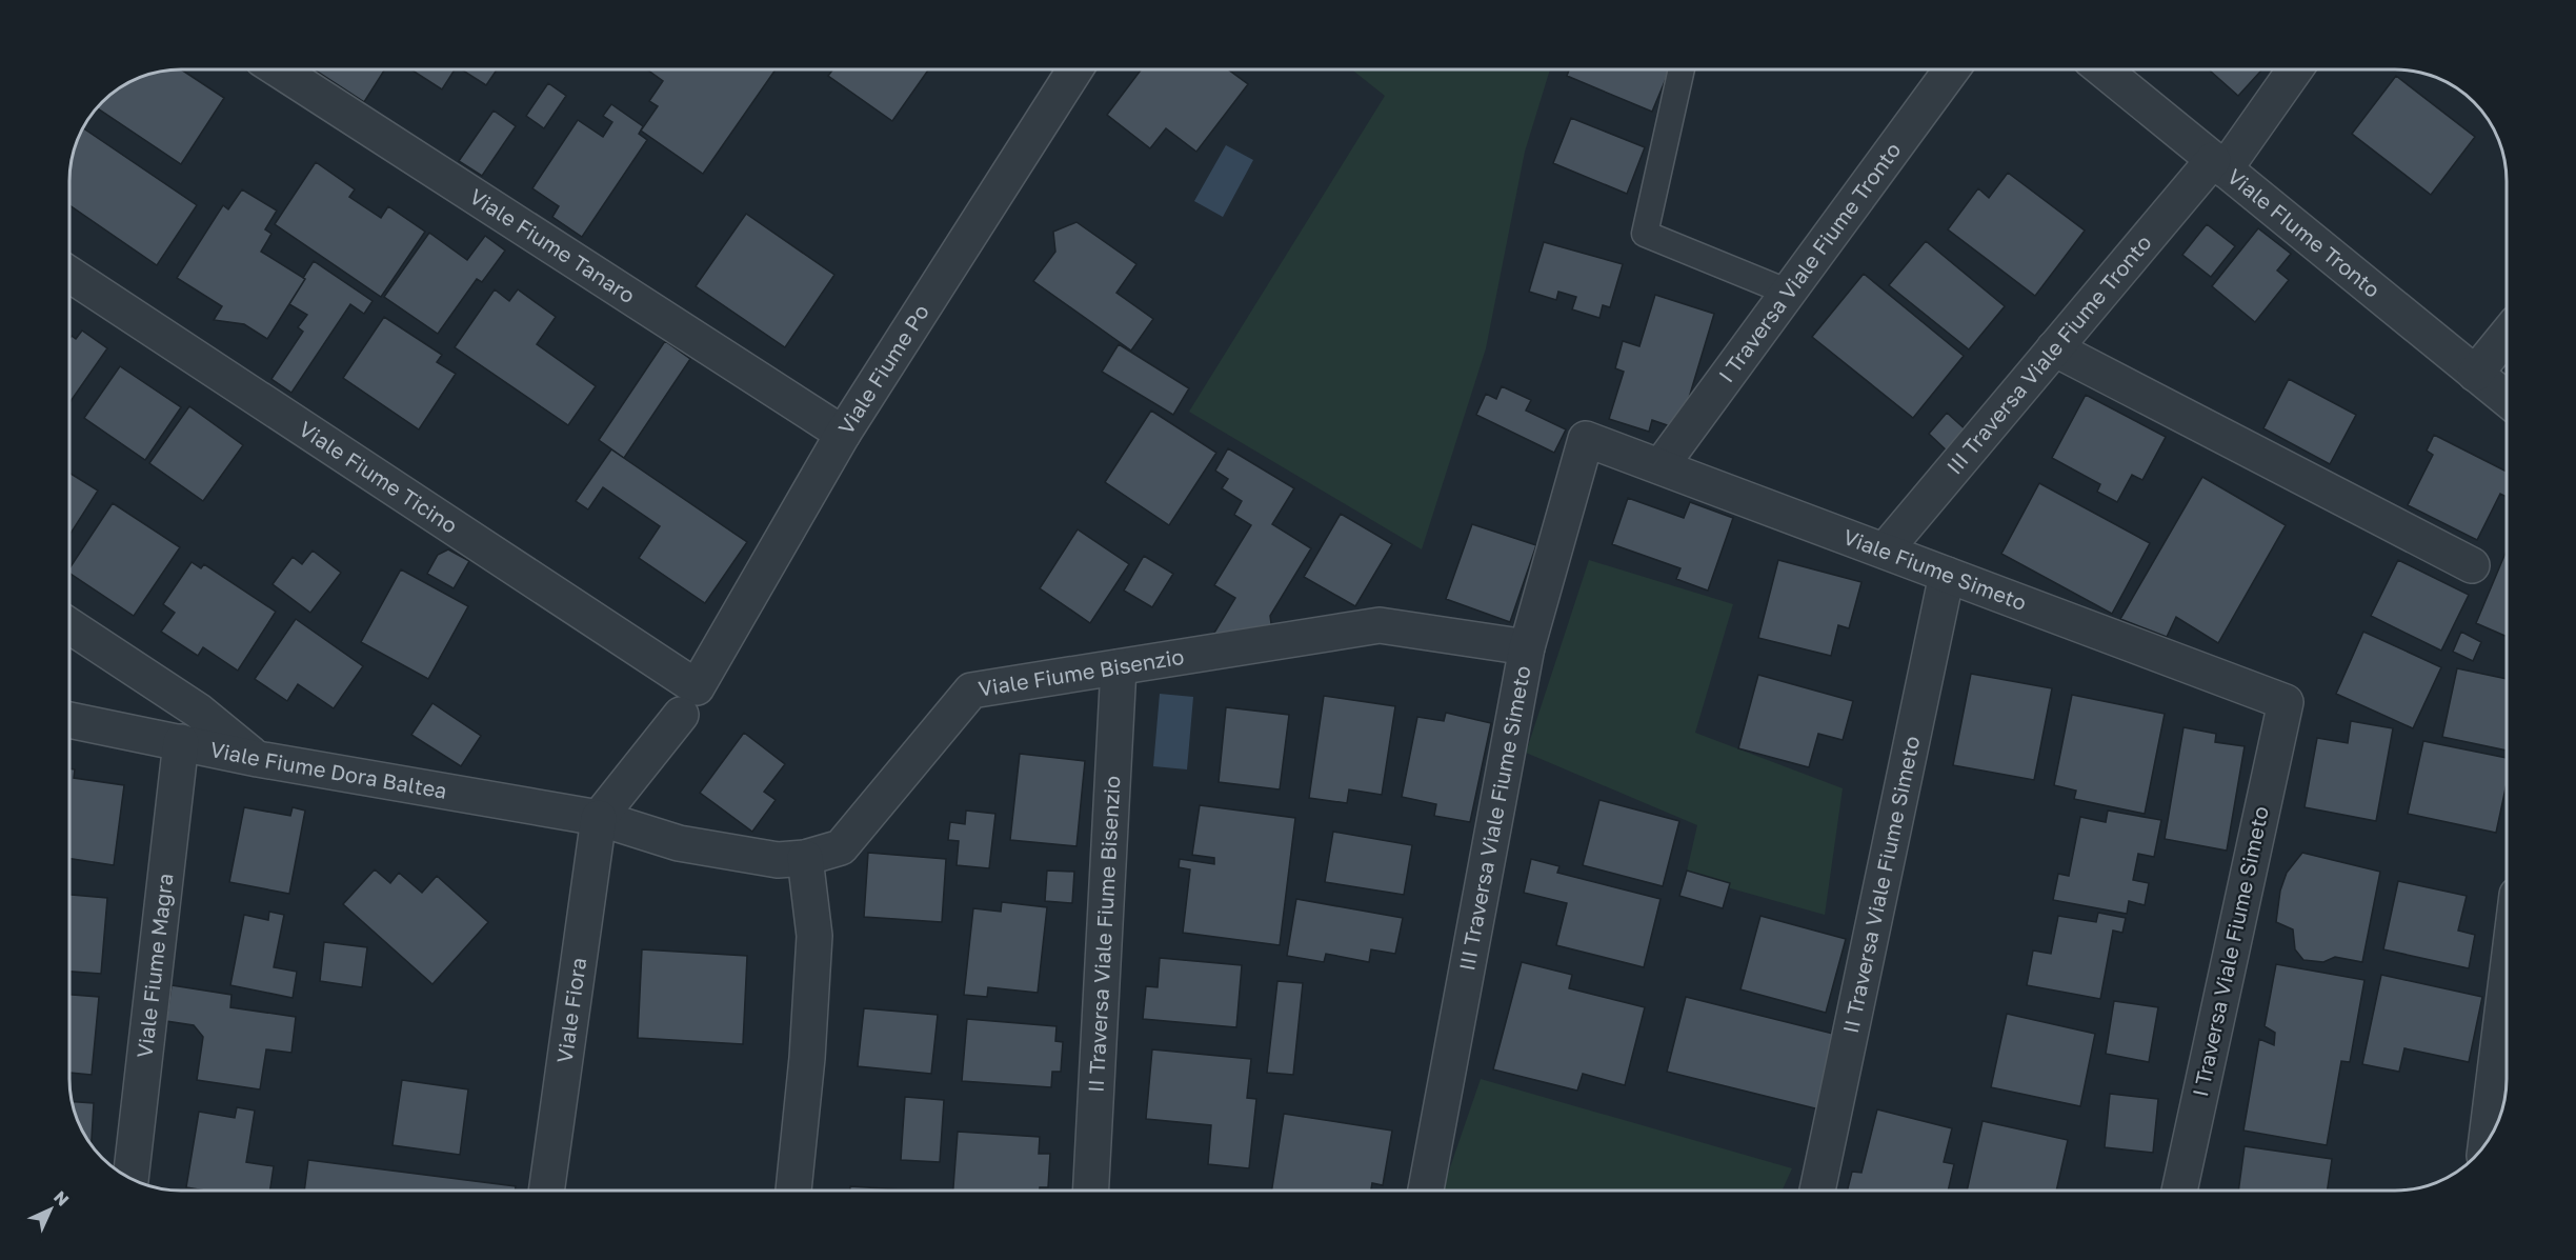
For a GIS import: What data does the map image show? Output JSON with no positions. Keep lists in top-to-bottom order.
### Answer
{
  "streets": {
    "street": [
      "Viale FIume Tronto",
      "Viale Fiume Tanaro",
      "I Traversa Viale Fiume Tronto",
      "III Traversa Viale Fiume Tronto",
      "Viale Fiume Po",
      "Viale Fiume Ticino",
      "Viale Fiume Simeto",
      "Viale Fiume Bisenzio",
      "Viale Fiume Dora Baltea",
      "III Traversa Viale Fiume Simeto",
      "II Traversa Viale Fiume Simeto",
      "II Traversa Viale Fiume Bisenzio",
      "I Traversa Viale Fiume Simeto",
      "Viale Fiume Magra",
      "Viale Fiora"
    ]
  },
  "crossings": [
    ["Viale FIume Tronto", "III Traversa Viale Fiume Tronto"],
    ["Viale Fiume Tanaro", "Viale Fiume Po"],
    ["I Traversa Viale Fiume Tronto", "Viale Fiume Simeto"],
    ["III Traversa Viale Fiume Tronto", "Viale Fiume Simeto"],
    ["Viale Fiume Po", "Viale Fiume Ticino"],
    ["Viale Fiume Po", "Viale Fiume Bisenzio"],
    ["Viale Fiume Po", "Viale Fiume Dora Baltea"],
    ["Viale Fiume Po", "Viale Fiora"],
    ["Viale Fiume Simeto", "III Traversa Viale Fiume Simeto"],
    ["Viale Fiume Simeto", "II Traversa Viale Fiume Simeto"],
    ["Viale Fiume Simeto", "I Traversa Viale Fiume Simeto"],
    ["Viale Fiume Bisenzio", "Viale Fiume Dora Baltea"],
    ["Viale Fiume Bisenzio", "III Traversa Viale Fiume Simeto"],
    ["Viale Fiume Bisenzio", "II Traversa Viale Fiume Bisenzio"],
    ["Viale Fiume Bisenzio", "Viale Fiora"],
    ["Viale Fiume Dora Baltea", "Viale Fiume Magra"],
    ["Viale Fiume Dora Baltea", "Viale Fiora"]
  ],
  "north": "top right"
}
